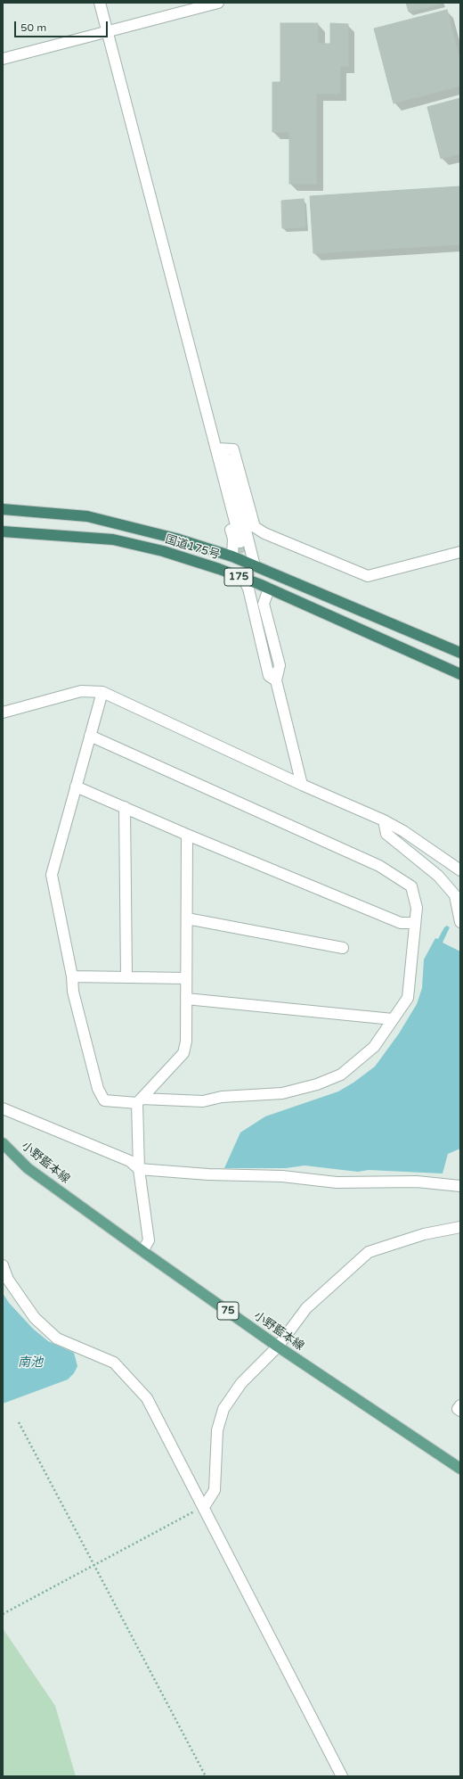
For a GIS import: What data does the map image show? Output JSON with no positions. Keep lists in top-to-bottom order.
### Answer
{
  "streets": {
    "highway": ["国道175号", "175"],
    "main road": ["小野藍本線", "75"]
  },
  "water": ["南池"],
  "scale_bar": "50 m"
}
